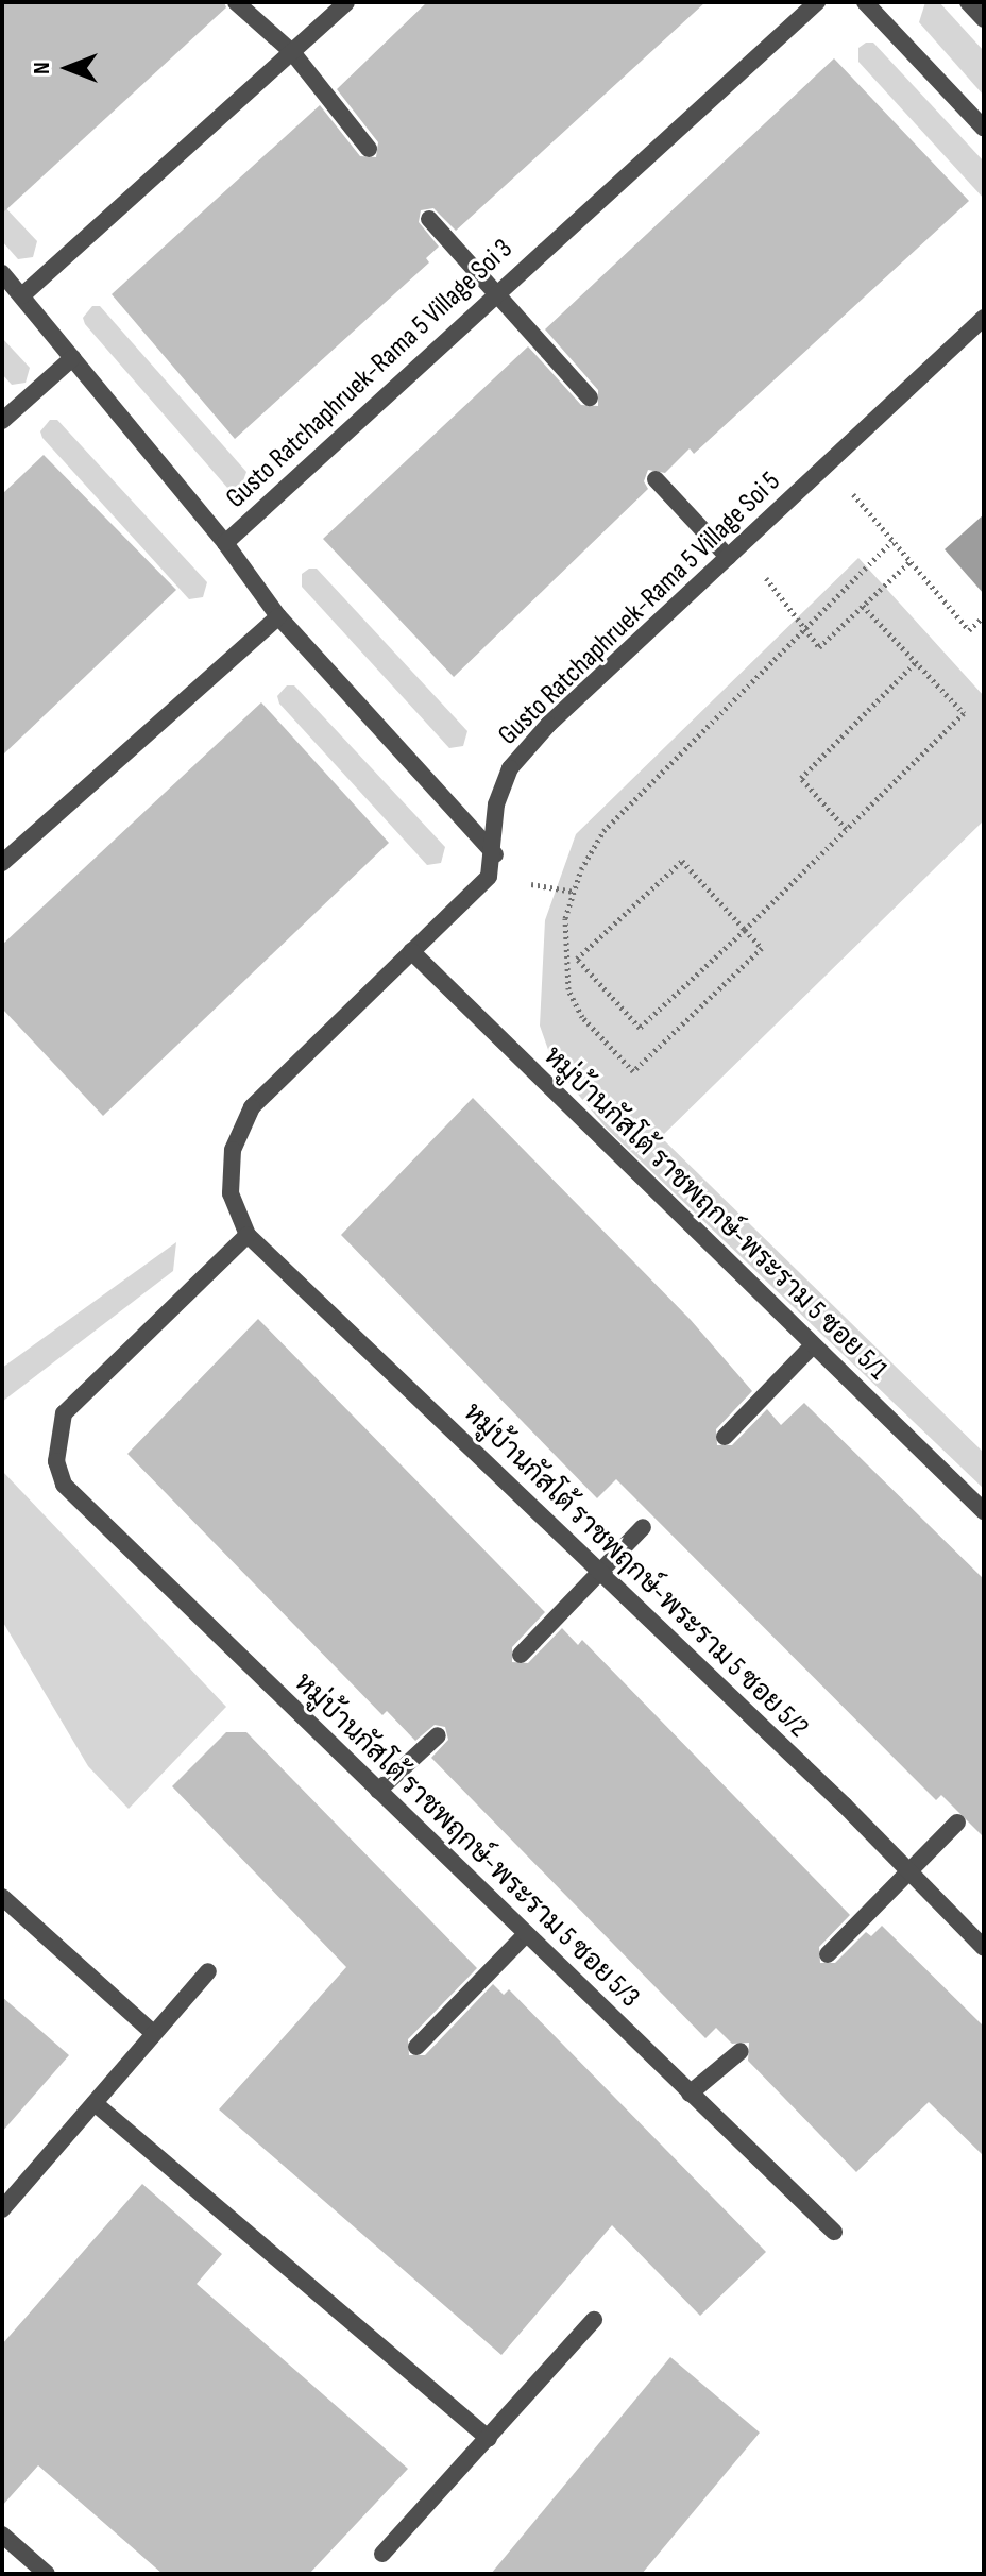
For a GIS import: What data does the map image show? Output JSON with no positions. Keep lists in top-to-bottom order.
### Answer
{
  "streets": {
    "street": [
      "Gusto Ratchaphruek-Rama 5 Village Soi 3",
      "Gusto Ratchaphruek-Rama 5 Village Soi 5",
      "หมู่บ้านกัสโต้ ราชพฤกษ์-พระราม 5 ซอย 5/1",
      "หมู่บ้านกัสโต้ ราชพฤกษ์-พระราม 5 ซอย 5/2",
      "หมู่บ้านกัสโต้ ราชพฤกษ์-พระราม 5 ซอย 5/3"
    ]
  },
  "crossings": [
    ["Gusto Ratchaphruek-Rama 5 Village Soi 3", "Gusto Ratchaphruek-Rama 5 Village Soi 5"],
    ["Gusto Ratchaphruek-Rama 5 Village Soi 5", "หมู่บ้านกัสโต้ ราชพฤกษ์-พระราม 5 ซอย 5/1"],
    ["Gusto Ratchaphruek-Rama 5 Village Soi 5", "หมู่บ้านกัสโต้ ราชพฤกษ์-พระราม 5 ซอย 5/2"],
    ["Gusto Ratchaphruek-Rama 5 Village Soi 5", "หมู่บ้านกัสโต้ ราชพฤกษ์-พระราม 5 ซอย 5/3"],
    ["หมู่บ้านกัสโต้ ราชพฤกษ์-พระราม 5 ซอย 5/2", "หมู่บ้านกัสโต้ ราชพฤกษ์-พระราม 5 ซอย 5/3"]
  ],
  "north": "left"
}
